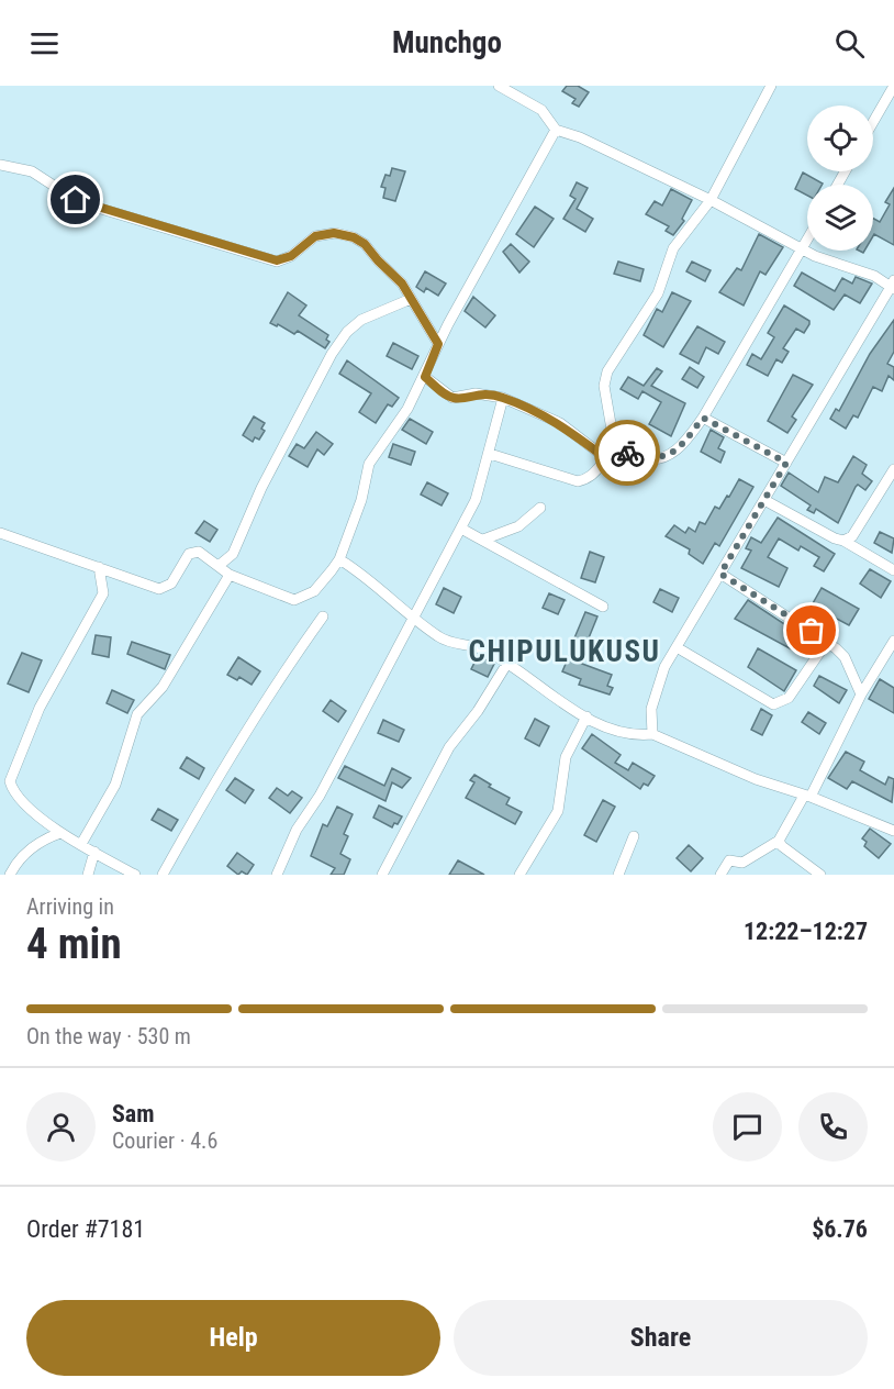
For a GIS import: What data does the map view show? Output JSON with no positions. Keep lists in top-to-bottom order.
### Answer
{
  "districts": ["CHIPULUKUSU"],
  "page": {
    "header": "Munchgo",
    "heading": ["4 min", "Arriving in", "12:22–12:27"],
    "panel": [
      "Sam",
      "Courier · 4.6",
      "Order #7181",
      "$6.76"
    ],
    "bar": "On the way · 530 m",
    "buttons": ["Help", "Share"]
  }
}
